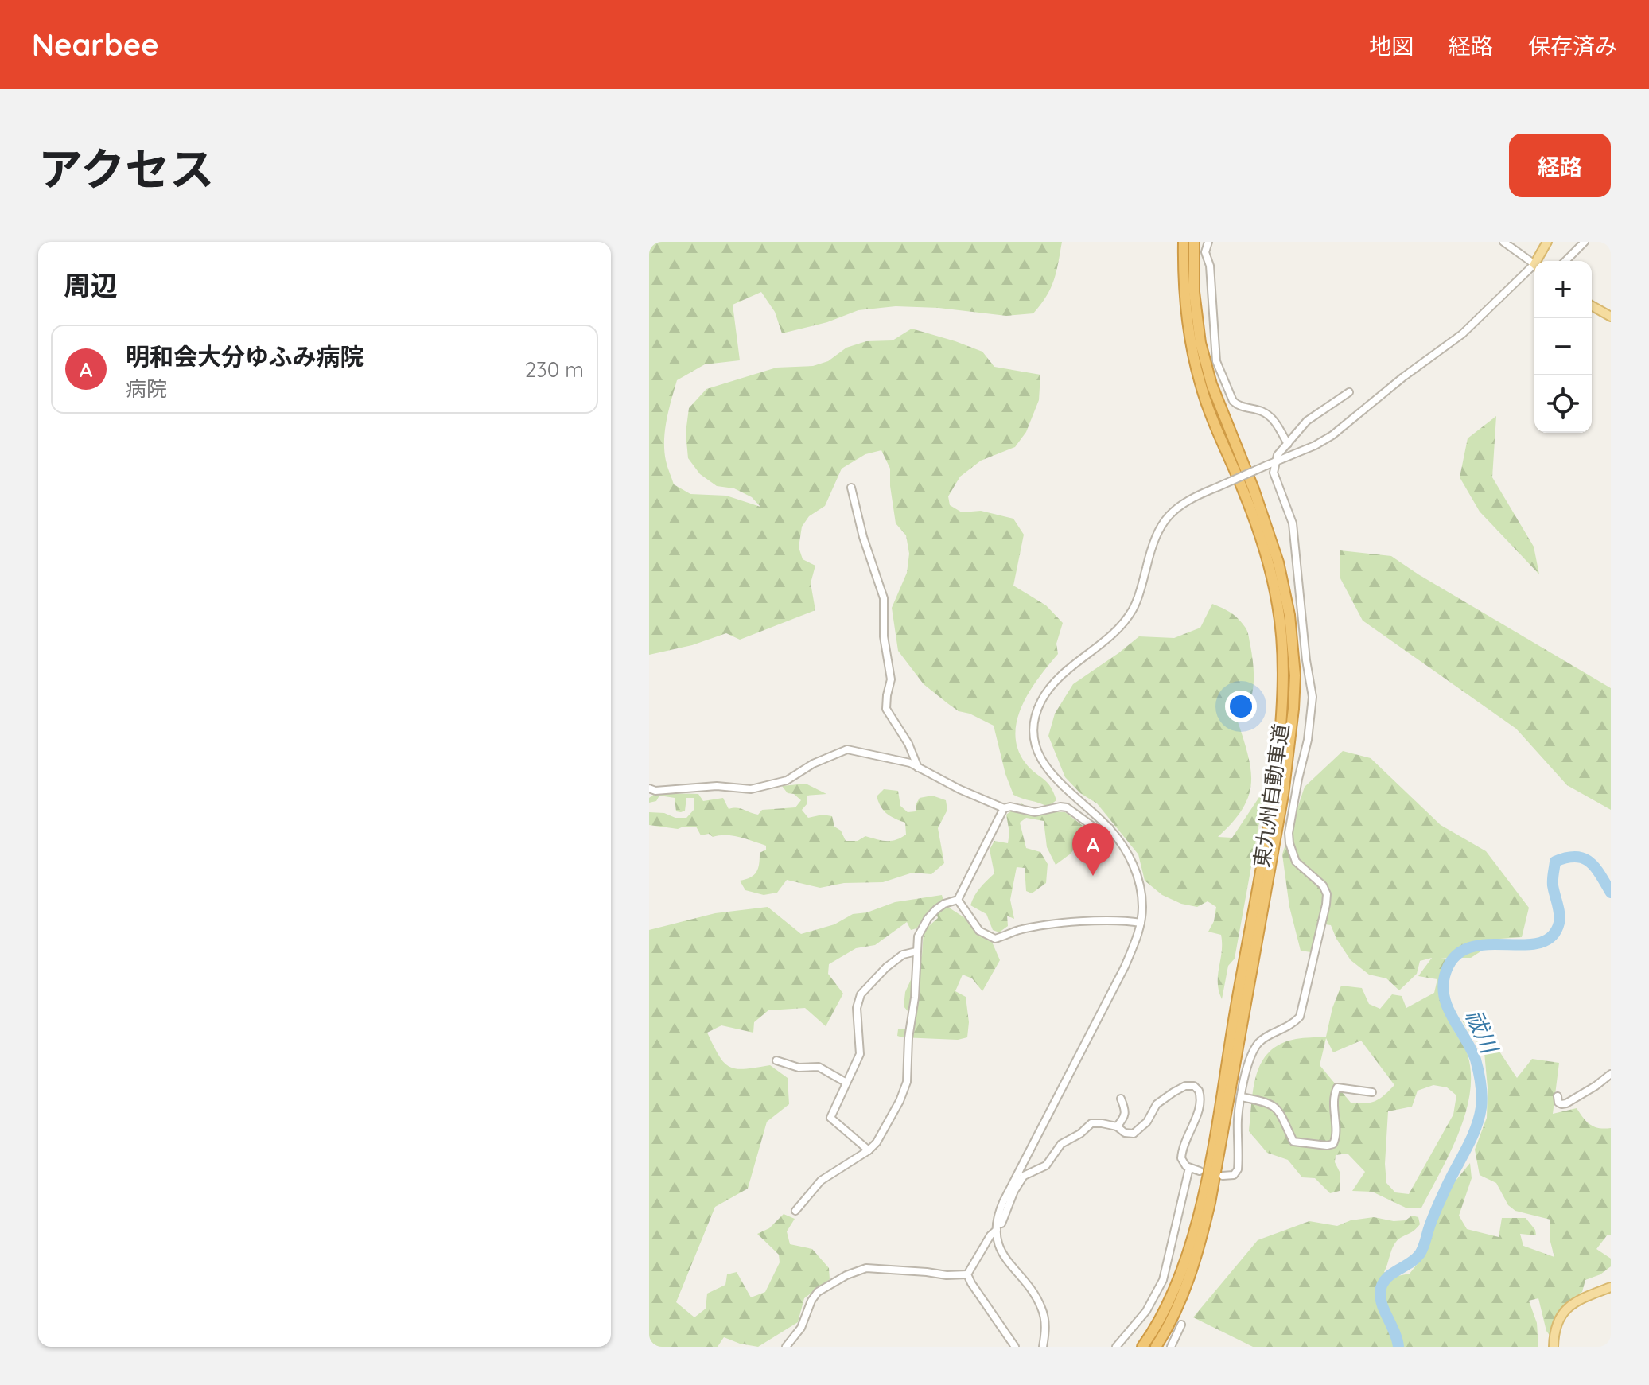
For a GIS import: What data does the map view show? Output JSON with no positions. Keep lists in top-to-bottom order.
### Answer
{
  "streets": {
    "highway": ["東九州自動車道"]
  },
  "water": ["祓川"],
  "page": {
    "header": "Nearbee",
    "nav": ["地図", "経路", "保存済み"],
    "title": "アクセス",
    "buttons": "経路",
    "heading": "周辺",
    "map_buttons": ["+", "−"],
    "list": [
      {
        "mark": "A",
        "name": "明和会大分ゆふみ病院",
        "note": "病院",
        "value": "230 m"
      }
    ],
    "pins": "A"
  }
}
